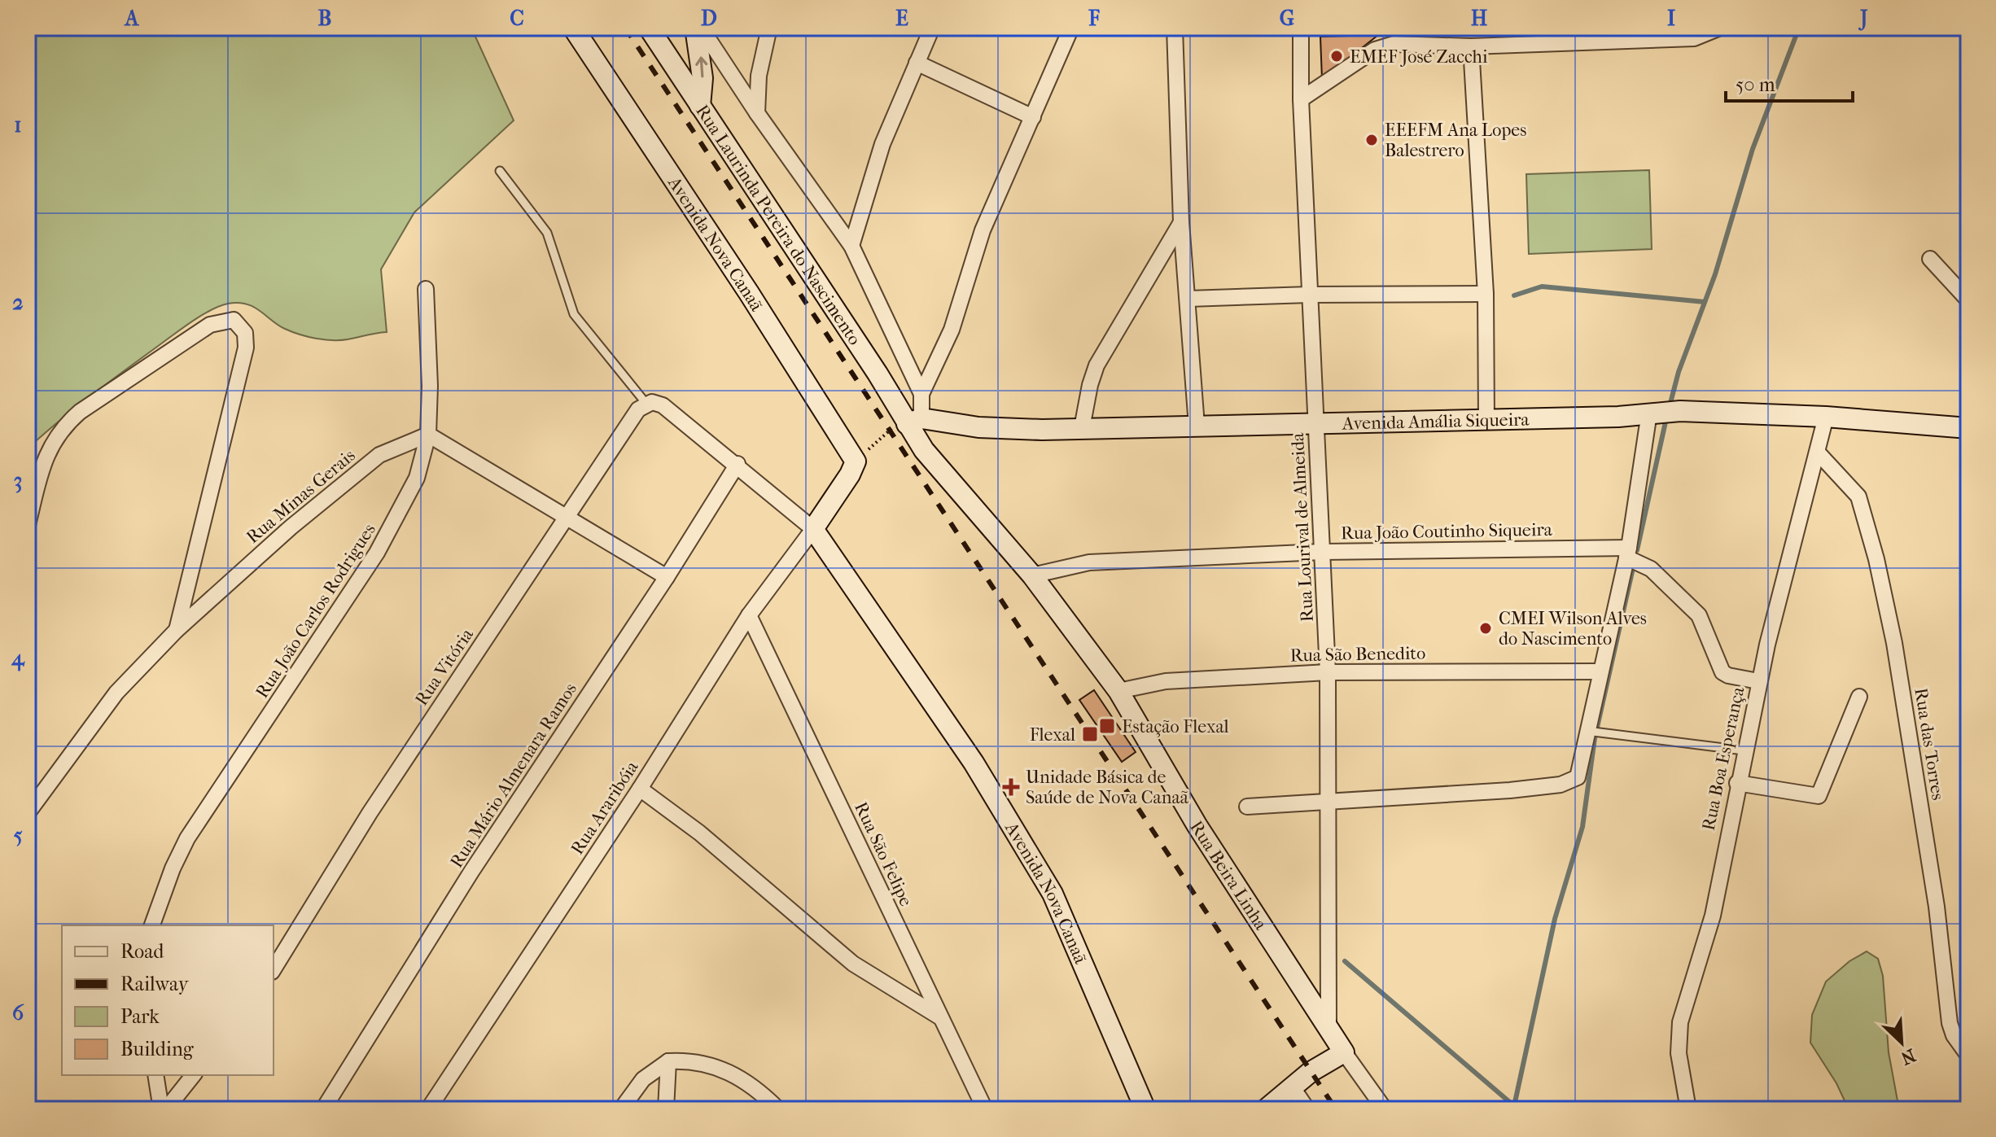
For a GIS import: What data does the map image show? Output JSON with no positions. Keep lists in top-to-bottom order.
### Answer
{
  "streets": {
    "street": [
      "Rua Laurinda Pereira do Nascimento",
      "Avenida Nova Canaã",
      "Avenida Amália Siqueira",
      "Rua Minas Gerais",
      "Rua Lourival de Almeida",
      "Rua João Coutinho Siqueira",
      "Rua João Carlos Rodrigues",
      "Rua São Benedito",
      "Rua Vitória",
      "Rua das Torres",
      "Rua Boa Esperança",
      "Rua Mário Almenara Ramos",
      "Rua Araribóia",
      "Rua São Felipe",
      "Rua Beira Linha"
    ]
  },
  "crossings": [
    ["Rua Laurinda Pereira do Nascimento", "Avenida Amália Siqueira"],
    ["Rua Laurinda Pereira do Nascimento", "Rua Beira Linha"],
    ["Avenida Nova Canaã", "Rua Araribóia"],
    ["Avenida Amália Siqueira", "Rua Lourival de Almeida"],
    ["Avenida Amália Siqueira", "Rua Boa Esperança"],
    ["Avenida Amália Siqueira", "Rua Beira Linha"],
    ["Rua Minas Gerais", "Rua João Carlos Rodrigues"],
    ["Rua Lourival de Almeida", "Rua João Coutinho Siqueira"],
    ["Rua Lourival de Almeida", "Rua São Benedito"],
    ["Rua Lourival de Almeida", "Rua Beira Linha"],
    ["Rua João Coutinho Siqueira", "Rua Beira Linha"],
    ["Rua São Benedito", "Rua Beira Linha"],
    ["Rua das Torres", "Rua Boa Esperança"],
    ["Rua Araribóia", "Rua São Felipe"]
  ],
  "places": {
    "other": ["EMEF José Zacchi", "EEEFM Ana Lopes Balestrero", "CMEI Wilson Alves do Nascimento"],
    "transit": ["Estação Flexal", "Flexal"],
    "health": ["Unidade Básica de Saúde de Nova Canaã"]
  },
  "legend": [
    "Road",
    "Railway",
    "Park",
    "Building"
  ],
  "scale_bar": "50 m",
  "north": "bottom right",
  "grid": {
    "columns": [
      "A",
      "B",
      "C",
      "D",
      "E",
      "F",
      "G",
      "H",
      "I",
      "J"
    ],
    "rows": [
      "1",
      "2",
      "3",
      "4",
      "5",
      "6"
    ]
  }
}
